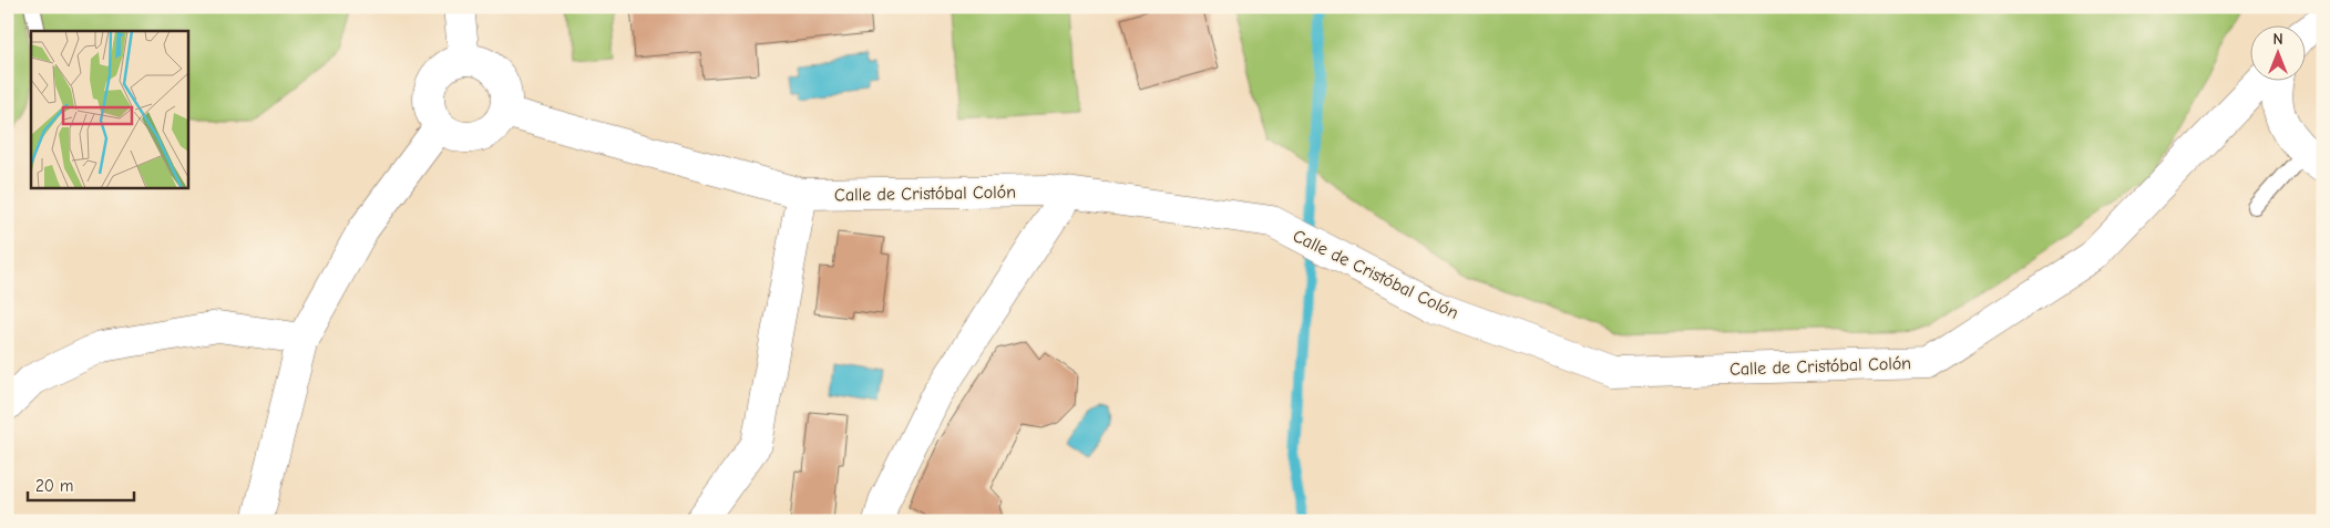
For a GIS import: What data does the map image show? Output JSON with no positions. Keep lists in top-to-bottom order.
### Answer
{
  "streets": {
    "street": ["Calle de Cristóbal Colón"]
  },
  "scale_bar": "20 m",
  "north": "top"
}
